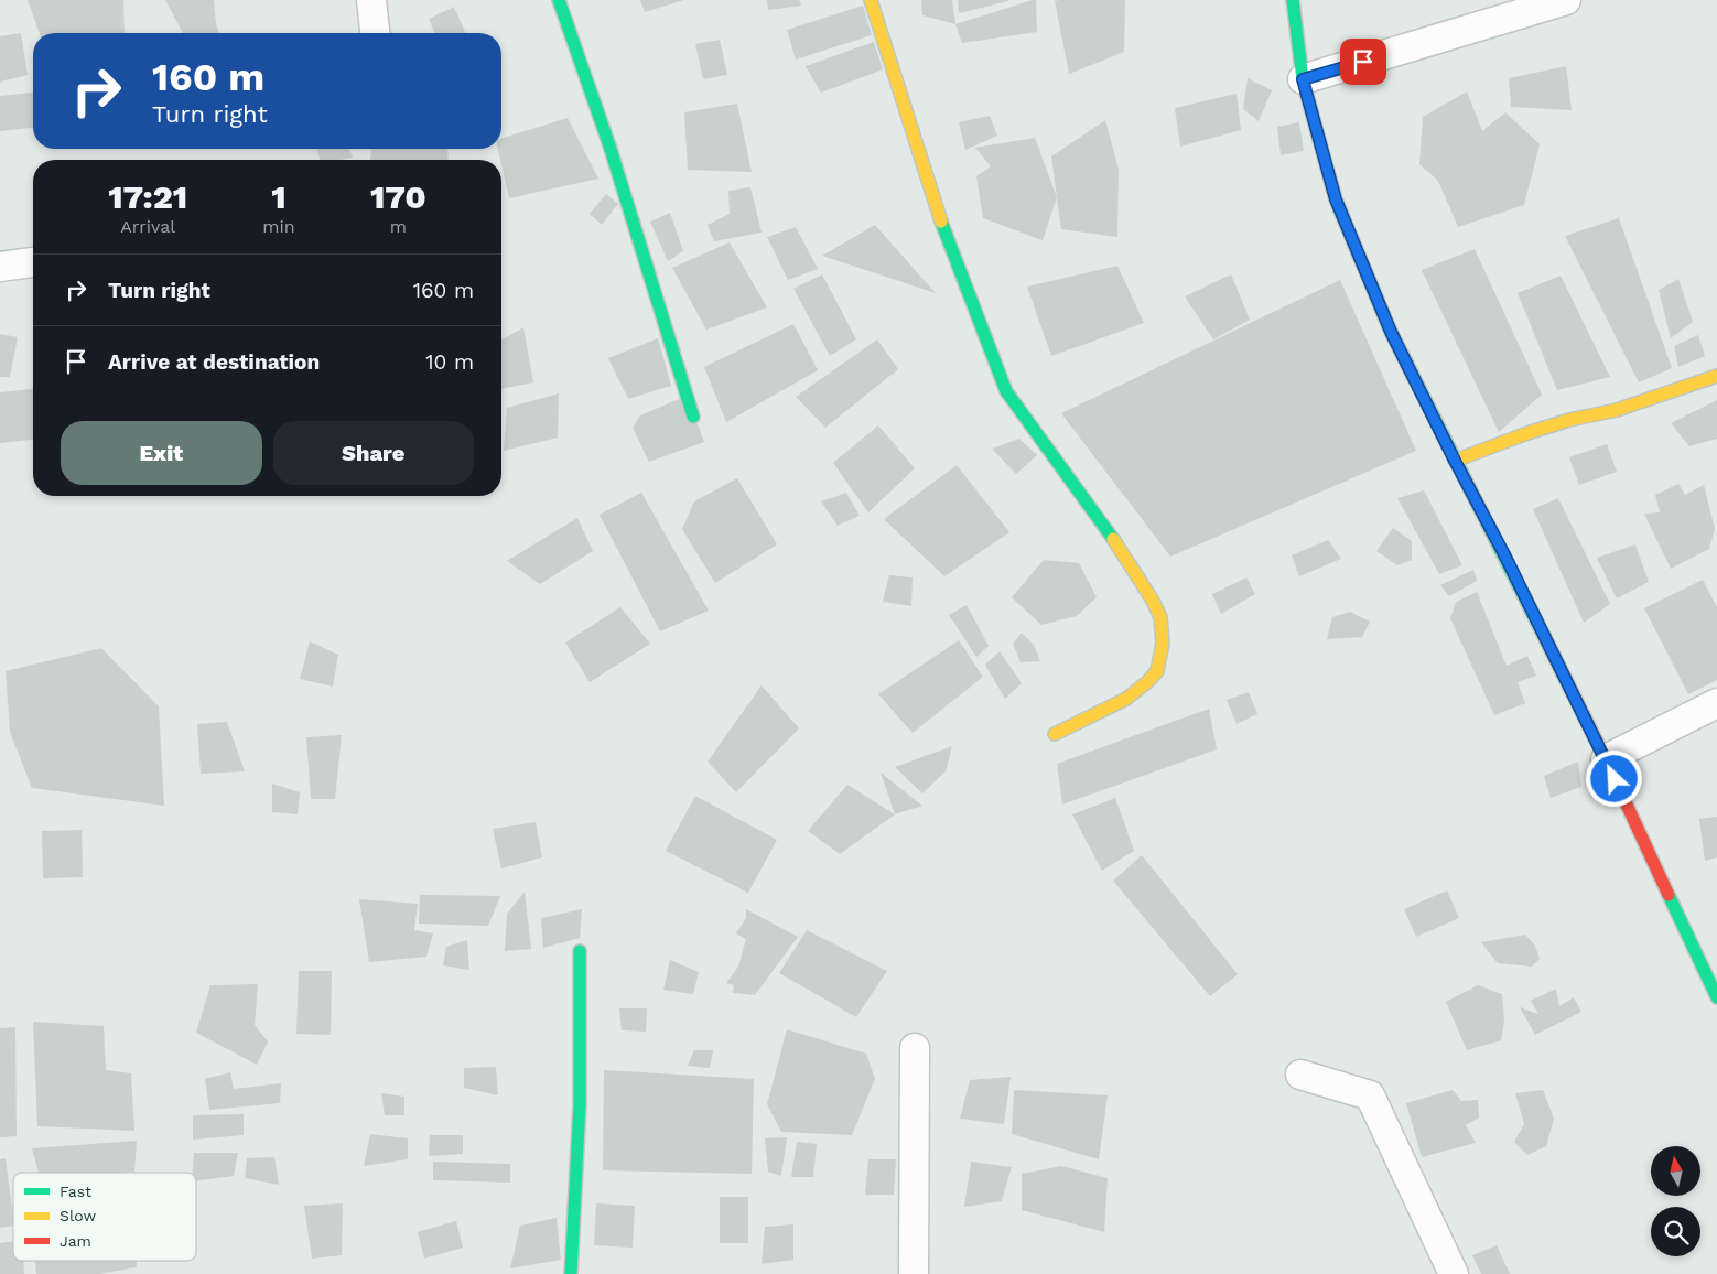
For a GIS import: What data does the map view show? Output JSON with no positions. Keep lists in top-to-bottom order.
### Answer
{
  "legend": ["Fast", "Slow", "Jam"],
  "north": "top",
  "page": {
    "turn": ["160 m", "Turn right"],
    "eta": [
      "17:21",
      "Arrival",
      "1",
      "min",
      "170",
      "m"
    ],
    "list": [
      {
        "name": "Turn right",
        "value": "160 m"
      },
      {
        "name": "Arrive at destination",
        "value": "10 m"
      }
    ],
    "buttons": ["Exit", "Share"]
  }
}
